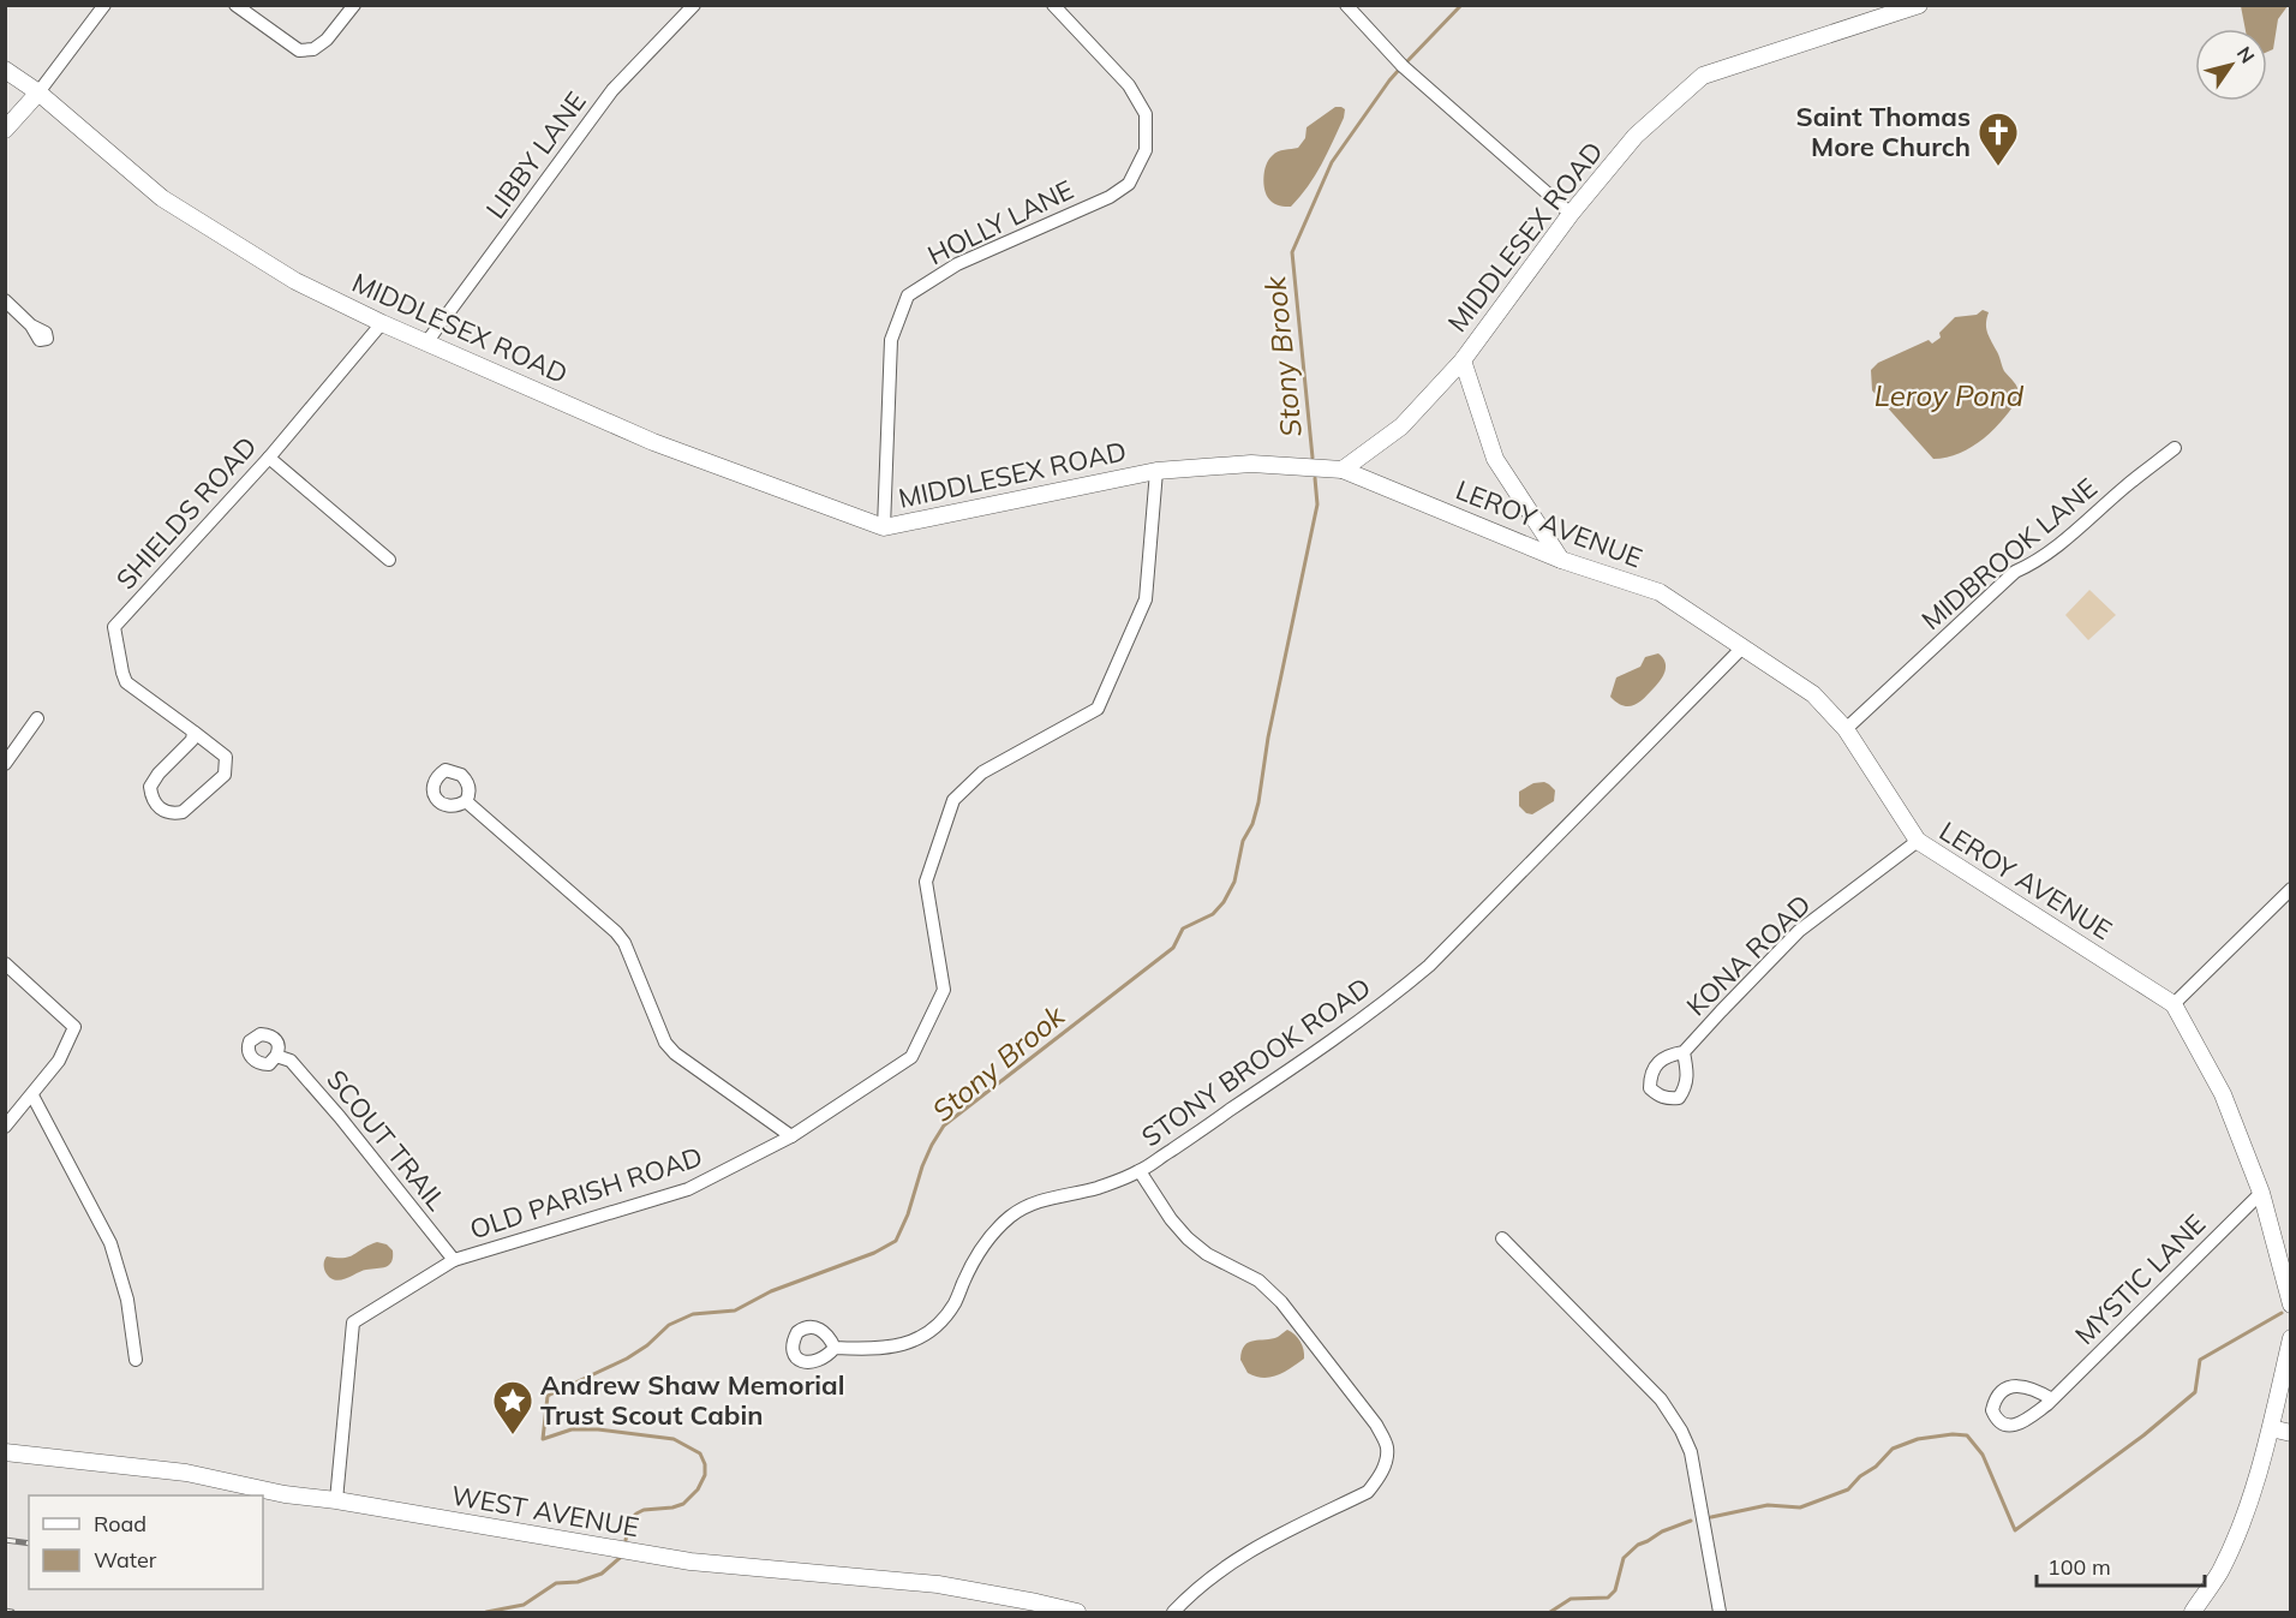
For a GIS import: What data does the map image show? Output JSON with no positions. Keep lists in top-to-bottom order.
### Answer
{
  "streets": {
    "main road": ["MIDDLESEX ROAD", "LEROY AVENUE", "WEST AVENUE"],
    "street": [
      "LIBBY LANE",
      "HOLLY LANE",
      "SHIELDS ROAD",
      "MIDBROOK LANE",
      "KONA ROAD",
      "STONY BROOK ROAD",
      "SCOUT TRAIL",
      "OLD PARISH ROAD",
      "MYSTIC LANE"
    ]
  },
  "crossings": [
    ["LIBBY LANE", "MIDDLESEX ROAD"],
    ["HOLLY LANE", "MIDDLESEX ROAD"],
    ["MIDDLESEX ROAD", "SHIELDS ROAD"],
    ["MIDDLESEX ROAD", "LEROY AVENUE"],
    ["MIDDLESEX ROAD", "OLD PARISH ROAD"],
    ["LEROY AVENUE", "MIDBROOK LANE"],
    ["LEROY AVENUE", "KONA ROAD"],
    ["LEROY AVENUE", "STONY BROOK ROAD"],
    ["LEROY AVENUE", "MYSTIC LANE"],
    ["SCOUT TRAIL", "OLD PARISH ROAD"],
    ["OLD PARISH ROAD", "WEST AVENUE"]
  ],
  "water": ["Stony Brook", "Leroy Pond"],
  "places": {
    "church": ["Saint Thomas More Church"],
    "place": ["Andrew Shaw Memorial Trust Scout Cabin"]
  },
  "legend": ["Road", "Water"],
  "scale_bar": "100 m",
  "north": "top right"
}
